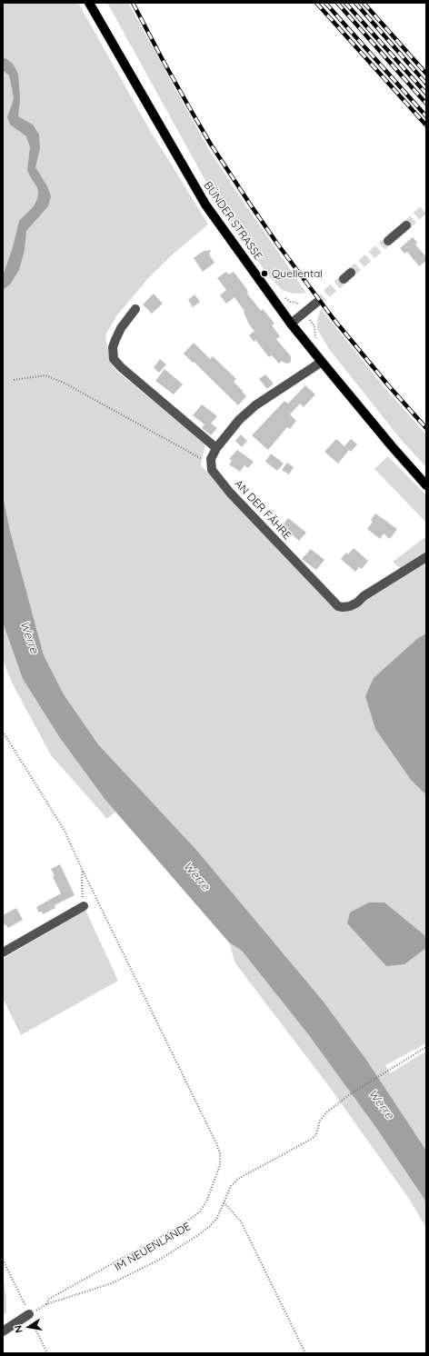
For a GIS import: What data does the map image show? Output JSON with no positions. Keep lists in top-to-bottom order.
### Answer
{
  "streets": {
    "main road": ["BÜNDER STRASSE"],
    "street": ["AN DER FÄHRE"],
    "path": ["IM NEUENLANDE"]
  },
  "water": ["Werre"],
  "places": ["Quellental"],
  "north": "left"
}
